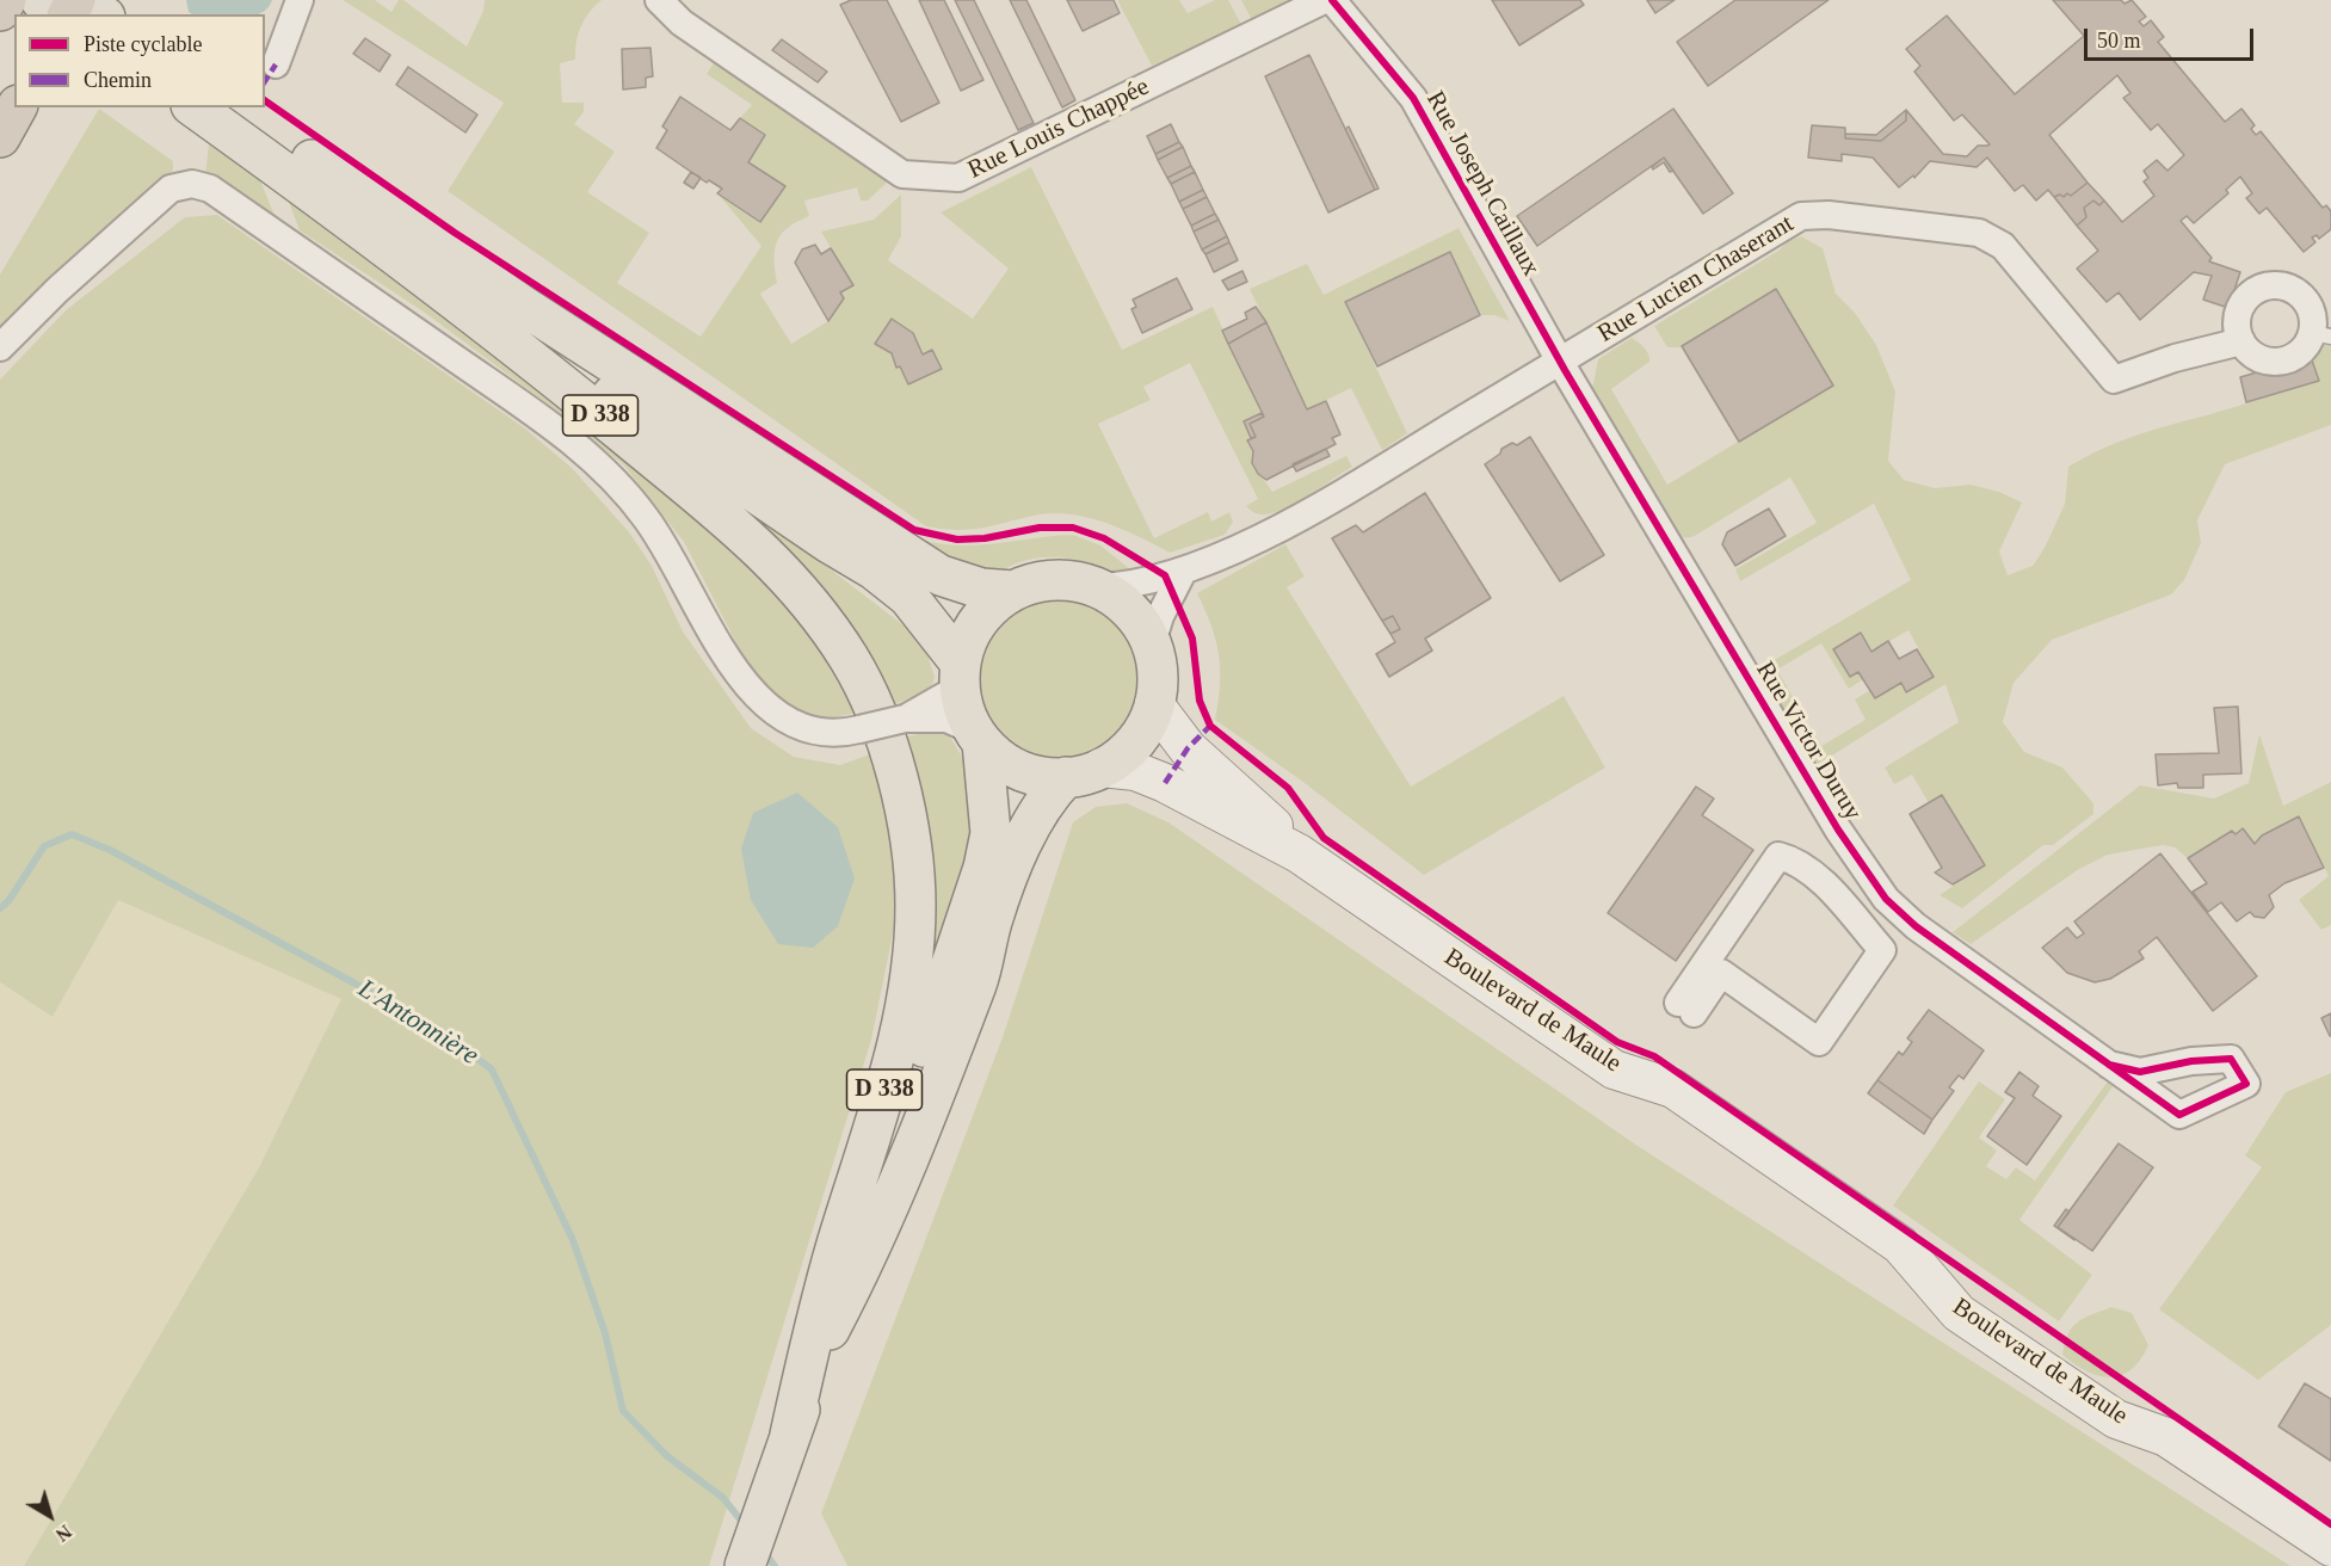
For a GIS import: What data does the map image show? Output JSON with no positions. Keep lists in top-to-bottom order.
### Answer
{
  "streets": {
    "main road": ["D 338", "Boulevard de Maule"],
    "street": [
      "Rue Louis Chappée",
      "Rue Joseph Caillaux",
      "Rue Lucien Chaserant",
      "Rue Victor Duruy"
    ]
  },
  "crossings": [
    ["Rue Joseph Caillaux", "Rue Lucien Chaserant"],
    ["Rue Joseph Caillaux", "Rue Victor Duruy"],
    ["Rue Lucien Chaserant", "D 338"],
    ["Rue Lucien Chaserant", "Rue Victor Duruy"],
    ["Rue Lucien Chaserant", "Boulevard de Maule"],
    ["D 338", "Boulevard de Maule"]
  ],
  "water": ["L'Antonnière"],
  "legend": ["Piste cyclable", "Chemin"],
  "scale_bar": "50 m",
  "north": "bottom right"
}
